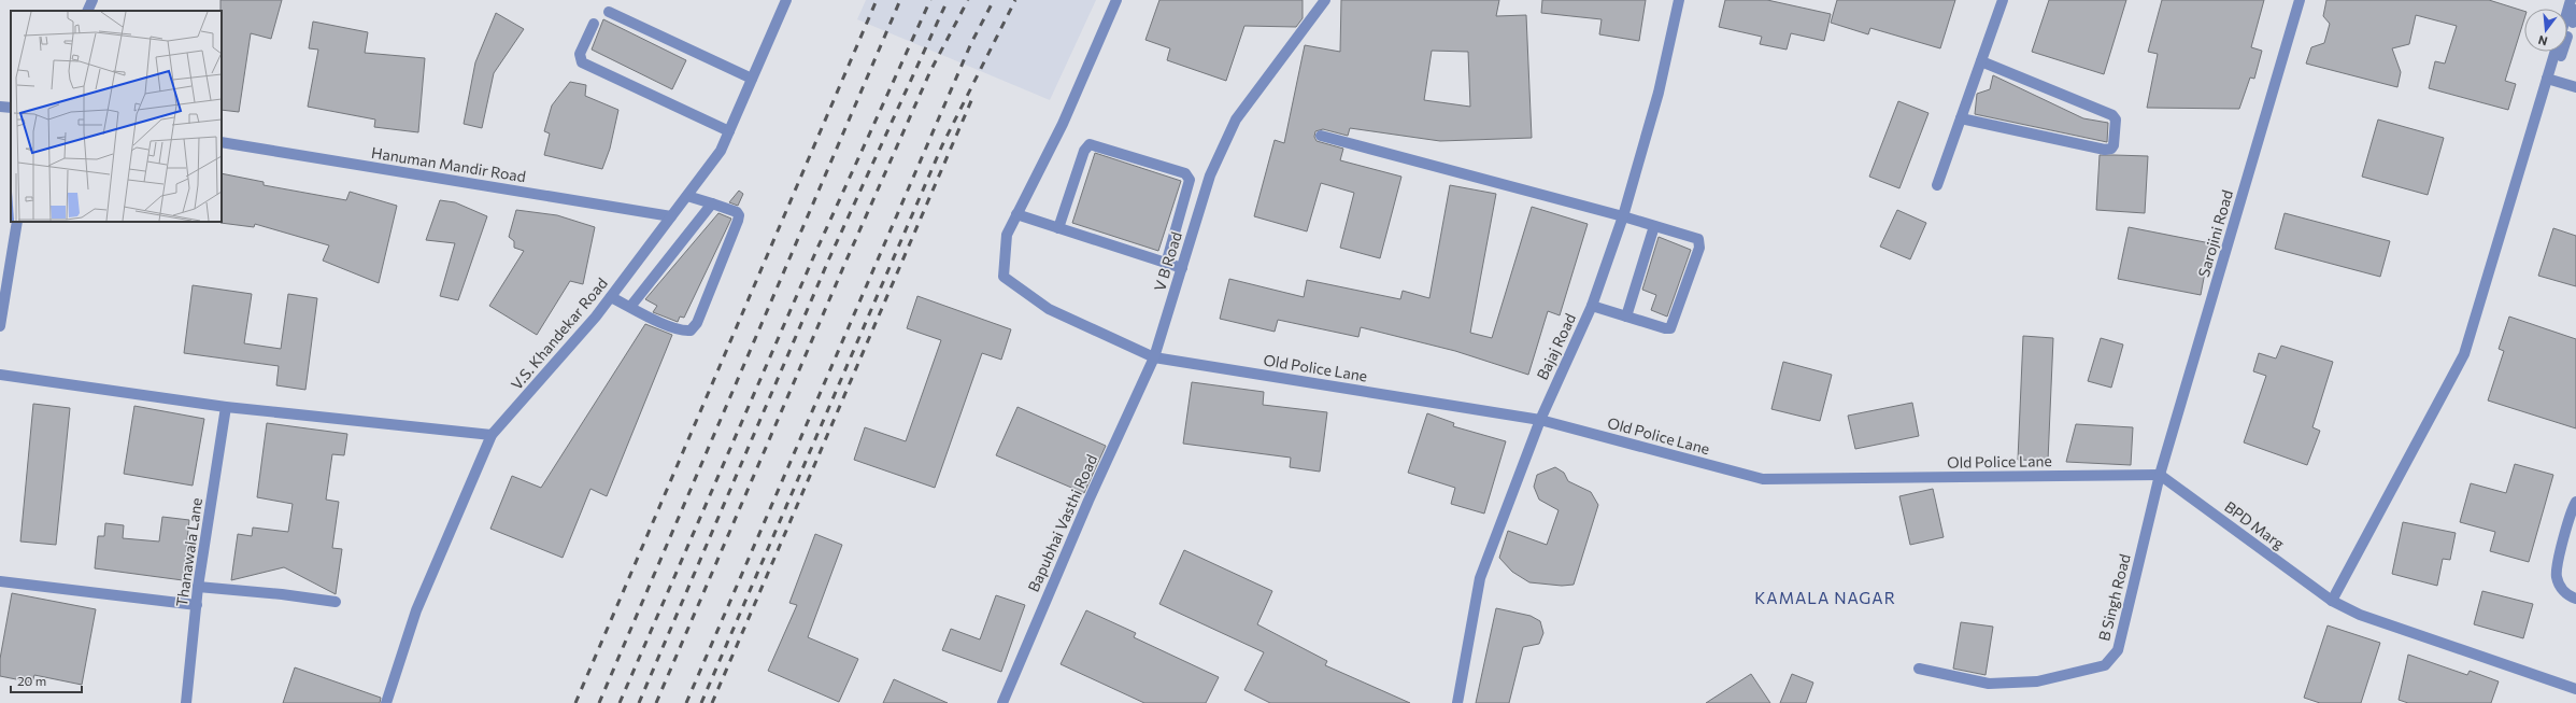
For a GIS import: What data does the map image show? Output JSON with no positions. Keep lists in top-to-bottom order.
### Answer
{
  "streets": {
    "street": [
      "Hanuman Mandir Road",
      "Sarojini Road",
      "V B Road",
      "V.S. Khandekar Road",
      "Bajaj Road",
      "Old Police Lane",
      "Bapubhai Vasthi Road",
      "BPD Marg",
      "Thanawala Lane",
      "B Singh Road"
    ]
  },
  "crossings": [
    ["Hanuman Mandir Road", "V.S. Khandekar Road"],
    ["Sarojini Road", "Old Police Lane"],
    ["Sarojini Road", "BPD Marg"],
    ["Sarojini Road", "B Singh Road"],
    ["V B Road", "Old Police Lane"],
    ["V B Road", "Bapubhai Vasthi Road"],
    ["Bajaj Road", "Old Police Lane"],
    ["Old Police Lane", "Bapubhai Vasthi Road"],
    ["Old Police Lane", "BPD Marg"],
    ["Old Police Lane", "B Singh Road"],
    ["BPD Marg", "B Singh Road"]
  ],
  "districts": ["KAMALA NAGAR"],
  "scale_bar": "20 m",
  "north": "bottom"
}
